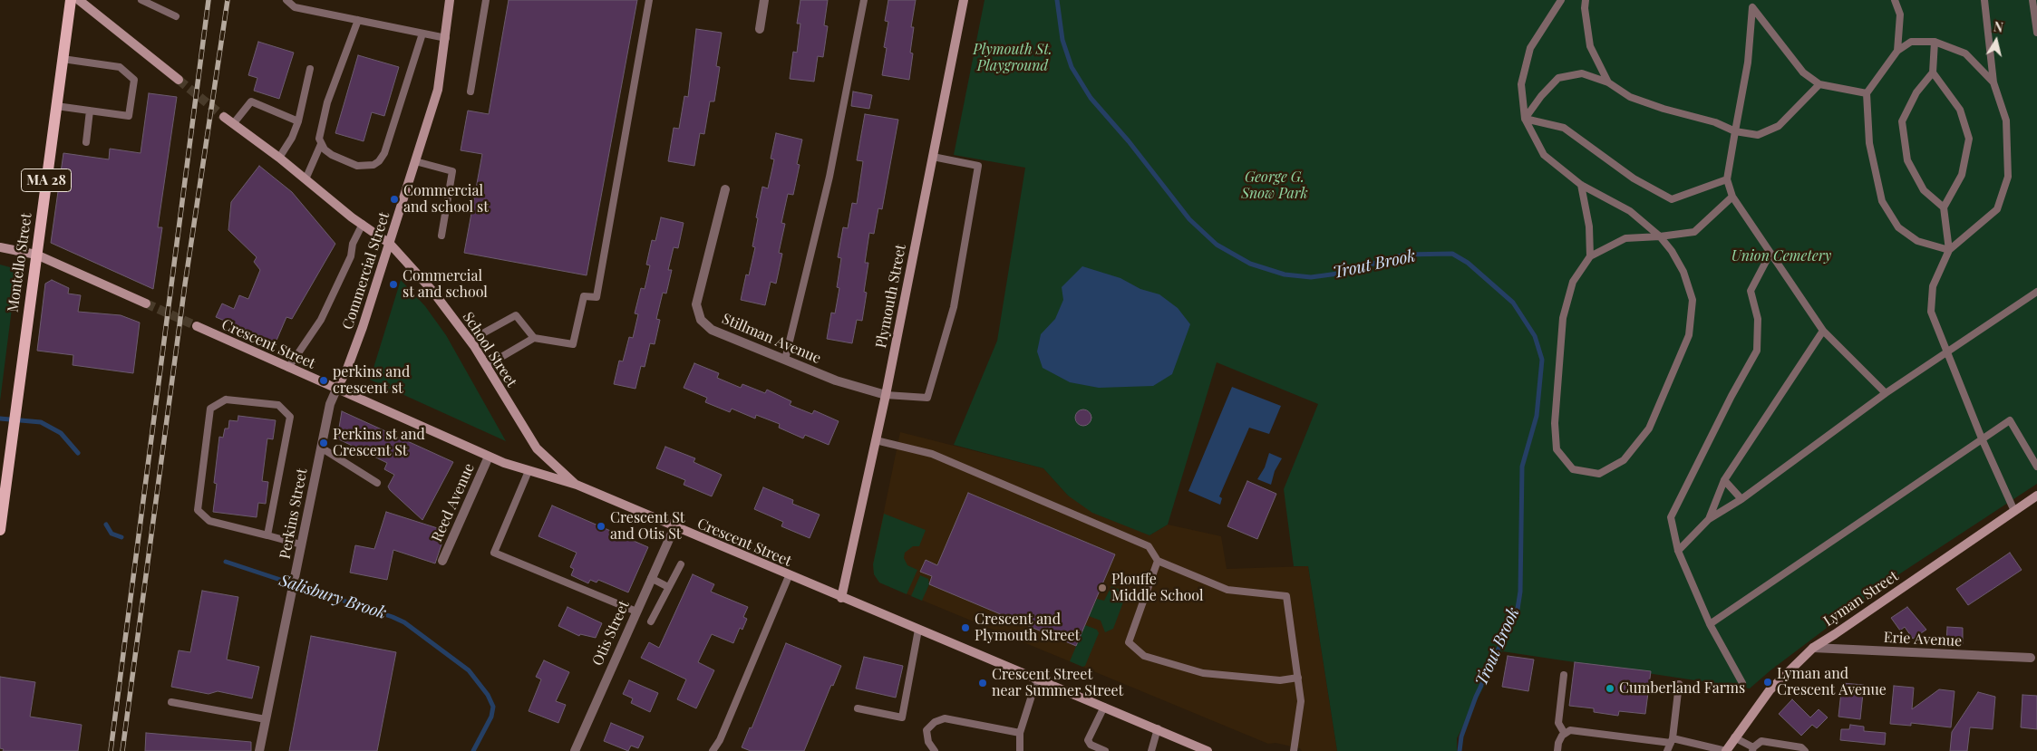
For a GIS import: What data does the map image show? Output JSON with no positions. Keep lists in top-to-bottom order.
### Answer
{
  "streets": {
    "main road": [
      "MA 28",
      "Montello Street",
      "Commercial Street",
      "Plymouth Street",
      "Crescent Street",
      "School Street",
      "Lyman Street"
    ],
    "street": [
      "Stillman Avenue",
      "Reed Avenue",
      "Perkins Street",
      "Otis Street",
      "Erie Avenue"
    ]
  },
  "crossings": [
    ["Commercial Street", "Crescent Street"],
    ["Commercial Street", "School Street"],
    ["Commercial Street", "Perkins Street"],
    ["Plymouth Street", "Stillman Avenue"],
    ["Plymouth Street", "Crescent Street"],
    ["Crescent Street", "School Street"],
    ["Crescent Street", "Reed Avenue"],
    ["Crescent Street", "Perkins Street"],
    ["Crescent Street", "Otis Street"],
    ["Lyman Street", "Erie Avenue"]
  ],
  "water": ["Trout Brook", "Salisbury Brook"],
  "parks": ["Plymouth St. Playground", "George G. Snow Park", "Union Cemetery"],
  "places": [
    "Commercial and school st",
    "Commercial st and school",
    "perkins and crescent st",
    "Perkins st and Crescent St",
    "Crescent St and Otis St",
    "Plouffe Middle School",
    "Crescent and Plymouth Street",
    "Lyman and Crescent Avenue",
    "Crescent Street near Summer Street",
    "Cumberland Farms"
  ],
  "north": "top"
}
